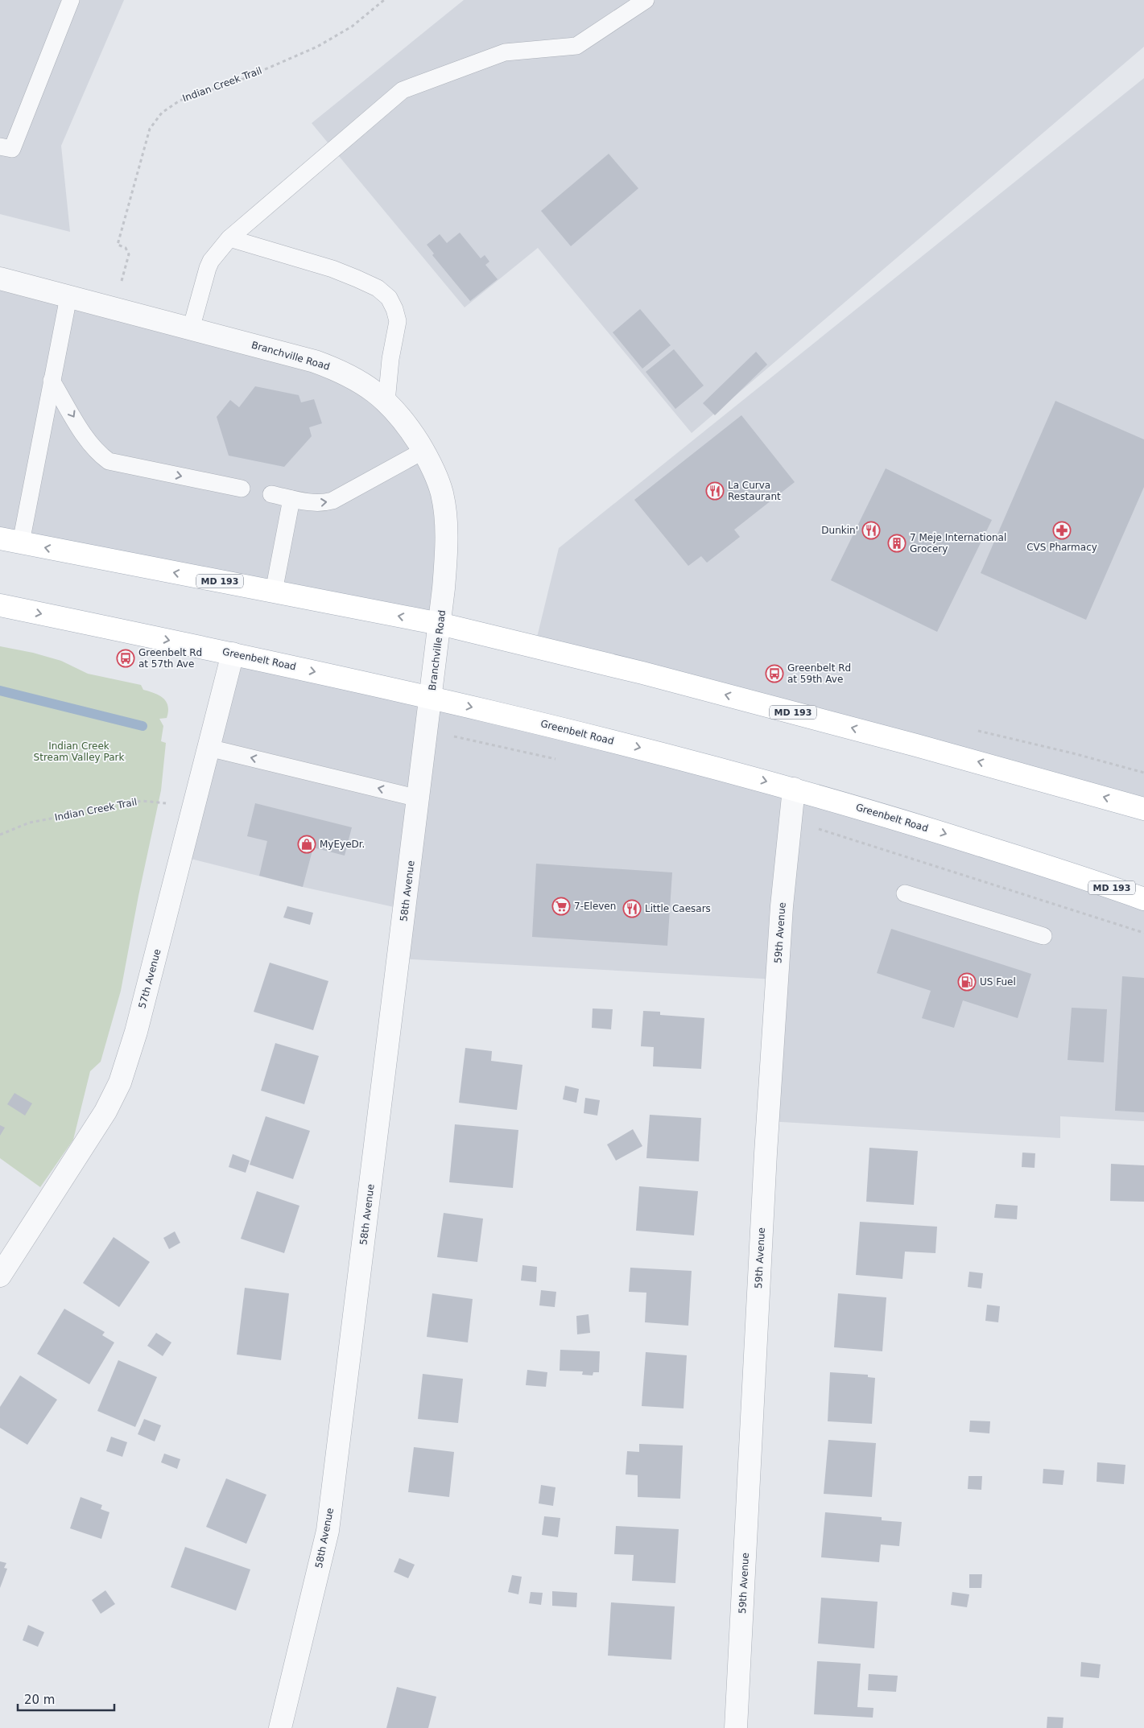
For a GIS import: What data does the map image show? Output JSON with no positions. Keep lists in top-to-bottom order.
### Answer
{
  "streets": {
    "main road": ["MD 193", "Greenbelt Road"],
    "street": [
      "Branchville Road",
      "58th Avenue",
      "59th Avenue",
      "57th Avenue"
    ],
    "path": ["Indian Creek Trail"]
  },
  "crossings": [
    ["Indian Creek Trail", "Branchville Road"],
    ["Indian Creek Trail", "57th Avenue"],
    ["Branchville Road", "MD 193"],
    ["Branchville Road", "Greenbelt Road"],
    ["Branchville Road", "58th Avenue"],
    ["Greenbelt Road", "58th Avenue"],
    ["Greenbelt Road", "59th Avenue"],
    ["Greenbelt Road", "57th Avenue"]
  ],
  "parks": ["Indian Creek Stream Valley Park"],
  "places": {
    "restaurant": ["La Curva Restaurant", "Dunkin'", "Little Caesars"],
    "pharmacy": ["CVS Pharmacy"],
    "building": ["7 Meje International Grocery"],
    "bus stop": ["Greenbelt Rd at 57th Ave", "Greenbelt Rd at 59th Ave"],
    "shop": ["MyEyeDr."],
    "supermarket": ["7-Eleven"],
    "fuel station": ["US Fuel"]
  },
  "scale_bar": "20 m"
}
